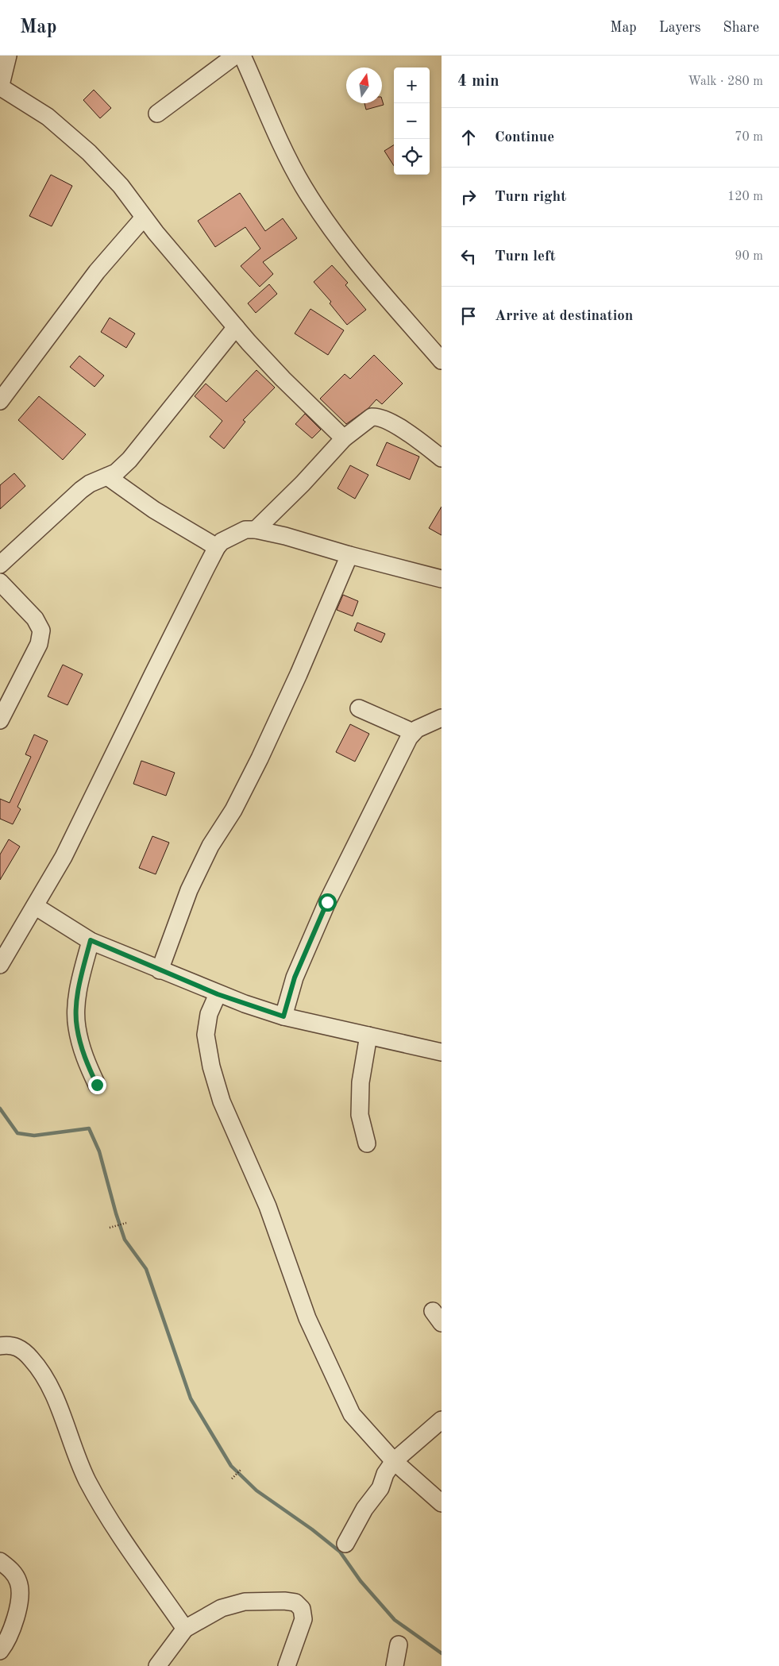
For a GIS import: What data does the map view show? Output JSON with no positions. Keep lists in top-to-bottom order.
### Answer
{
  "north": "top",
  "page": {
    "header": "Map",
    "nav": ["Map", "Layers", "Share"],
    "heading": ["4 min", "Walk · 280 m"],
    "map_buttons": ["+", "−"],
    "list": [
      ["Continue", "70 m"],
      ["Turn right", "120 m"],
      ["Turn left", "90 m"],
      "Arrive at destination"
    ]
  }
}
